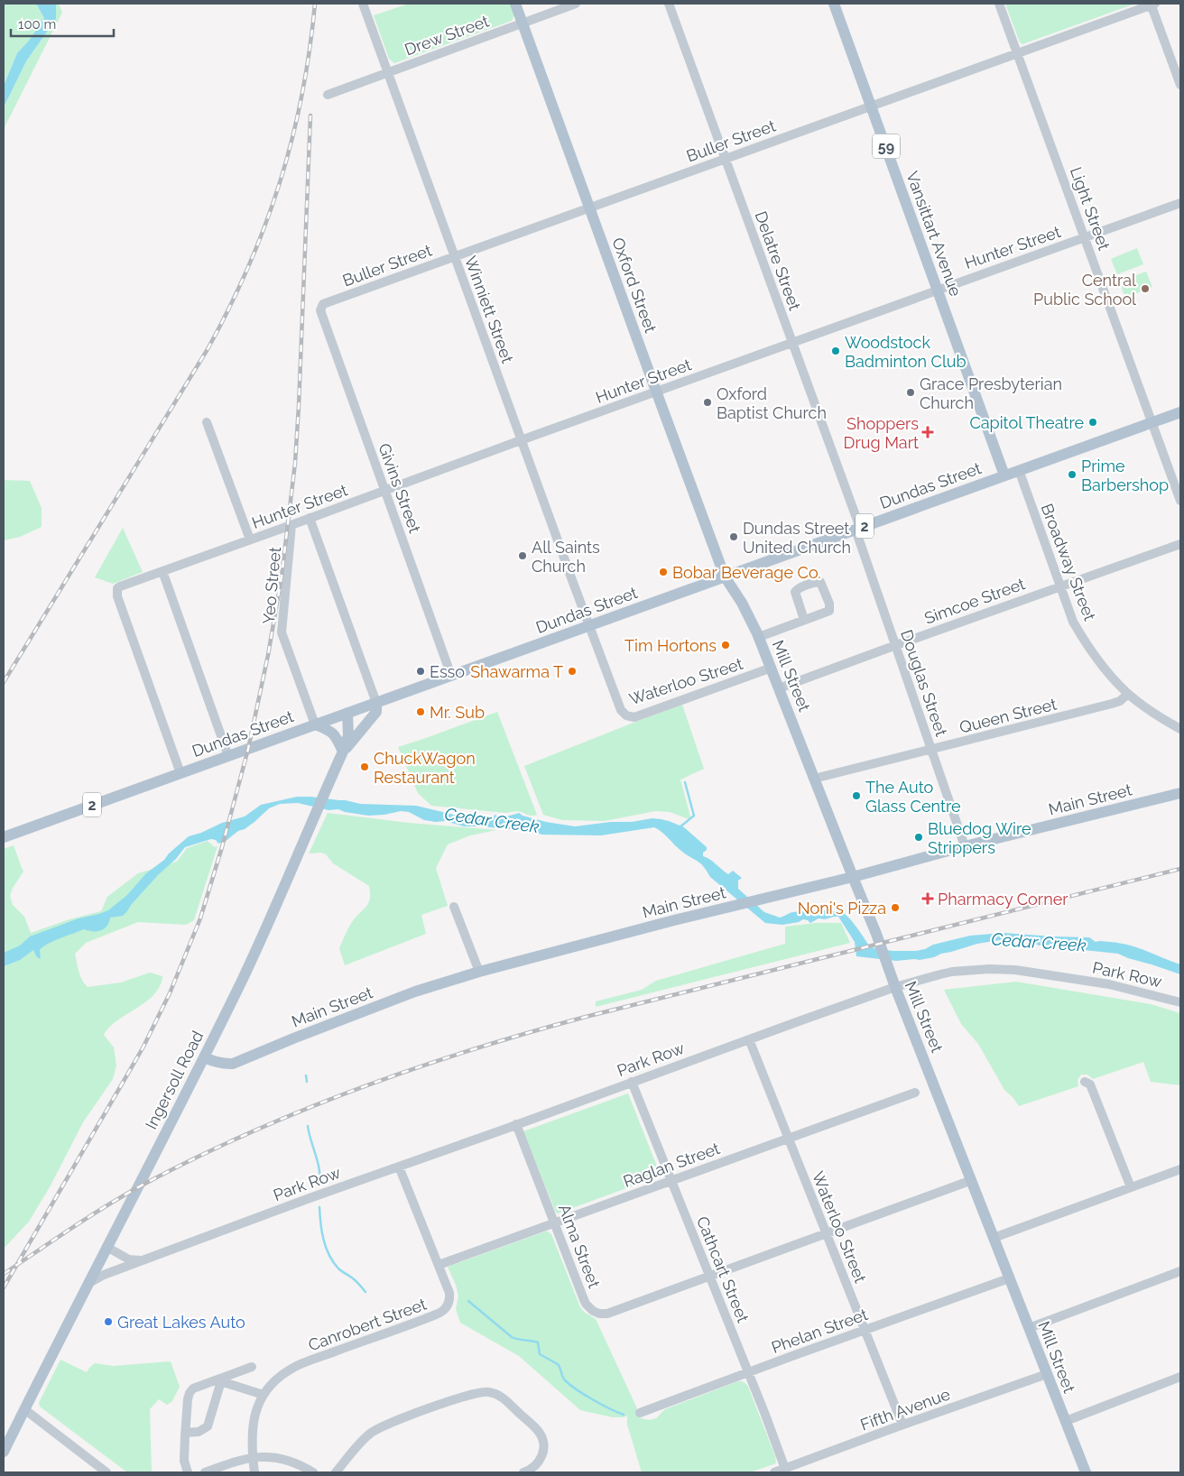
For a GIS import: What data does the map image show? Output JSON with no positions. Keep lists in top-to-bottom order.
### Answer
{
  "streets": {
    "main road": [
      "59",
      "Vansittart Avenue",
      "Oxford Street",
      "Dundas Street",
      "2",
      "Mill Street",
      "Main Street",
      "Ingersoll Road"
    ],
    "street": [
      "Drew Street",
      "Buller Street",
      "Light Street",
      "Hunter Street",
      "Delatre Street",
      "Winniett Street",
      "Givins Street",
      "Broadway Street",
      "Yeo Street",
      "Simcoe Street",
      "Waterloo Street",
      "Douglas Street",
      "Queen Street",
      "Park Row",
      "Raglan Street",
      "Alma Street",
      "Cathcart Street",
      "Canrobert Street",
      "Phelan Street",
      "Fifth Avenue"
    ]
  },
  "crossings": [
    ["Drew Street", "Oxford Street"],
    ["Drew Street", "Winniett Street"],
    ["Buller Street", "Light Street"],
    ["Buller Street", "Vansittart Avenue"],
    ["Buller Street", "Delatre Street"],
    ["Buller Street", "Oxford Street"],
    ["Buller Street", "Winniett Street"],
    ["Buller Street", "Givins Street"],
    ["Light Street", "Hunter Street"],
    ["Light Street", "Dundas Street"],
    ["Vansittart Avenue", "Hunter Street"],
    ["Vansittart Avenue", "Dundas Street"],
    ["Hunter Street", "Delatre Street"],
    ["Hunter Street", "Oxford Street"],
    ["Hunter Street", "Winniett Street"],
    ["Hunter Street", "Dundas Street"],
    ["Hunter Street", "Givins Street"],
    ["Hunter Street", "Yeo Street"],
    ["Delatre Street", "Dundas Street"],
    ["Delatre Street", "Douglas Street"],
    ["Oxford Street", "Dundas Street"],
    ["Oxford Street", "Mill Street"],
    ["Winniett Street", "Dundas Street"],
    ["Winniett Street", "Waterloo Street"],
    ["Dundas Street", "Givins Street"],
    ["Dundas Street", "Broadway Street"],
    ["Dundas Street", "Yeo Street"],
    ["Dundas Street", "Mill Street"],
    ["Dundas Street", "Waterloo Street"],
    ["Dundas Street", "Douglas Street"],
    ["Dundas Street", "Ingersoll Road"],
    ["Broadway Street", "Simcoe Street"],
    ["Broadway Street", "Queen Street"],
    ["Simcoe Street", "Mill Street"],
    ["Simcoe Street", "Douglas Street"],
    ["Mill Street", "Waterloo Street"],
    ["Mill Street", "Queen Street"],
    ["Mill Street", "Main Street"],
    ["Mill Street", "Park Row"],
    ["Mill Street", "Alma Street"],
    ["Mill Street", "Phelan Street"],
    ["Mill Street", "Fifth Avenue"],
    ["Waterloo Street", "Park Row"],
    ["Waterloo Street", "Raglan Street"],
    ["Waterloo Street", "Alma Street"],
    ["Waterloo Street", "Phelan Street"],
    ["Waterloo Street", "Fifth Avenue"],
    ["Douglas Street", "Queen Street"],
    ["Douglas Street", "Main Street"],
    ["Main Street", "Ingersoll Road"],
    ["Park Row", "Ingersoll Road"],
    ["Park Row", "Alma Street"],
    ["Park Row", "Cathcart Street"],
    ["Park Row", "Canrobert Street"],
    ["Raglan Street", "Alma Street"],
    ["Raglan Street", "Cathcart Street"],
    ["Raglan Street", "Canrobert Street"],
    ["Alma Street", "Cathcart Street"],
    ["Cathcart Street", "Phelan Street"],
    ["Cathcart Street", "Fifth Avenue"]
  ],
  "water": ["Cedar Creek"],
  "places": {
    "other": [
      "Central Public School",
      "Woodstock Badminton Club",
      "Grace Presbyterian Church",
      "Oxford Baptist Church",
      "Capitol Theatre",
      "Prime Barbershop",
      "Dundas Street United Church",
      "All Saints Church",
      "Bobar Beverage Co.",
      "Tim Hortons",
      "Esso",
      "Shawarma T",
      "Mr. Sub",
      "ChuckWagon Restaurant",
      "The Auto Glass Centre",
      "Bluedog Wire Strippers",
      "Noni's Pizza",
      "Great Lakes Auto"
    ],
    "health": ["Shoppers Drug Mart", "Pharmacy Corner"]
  },
  "scale_bar": "100 m"
}
